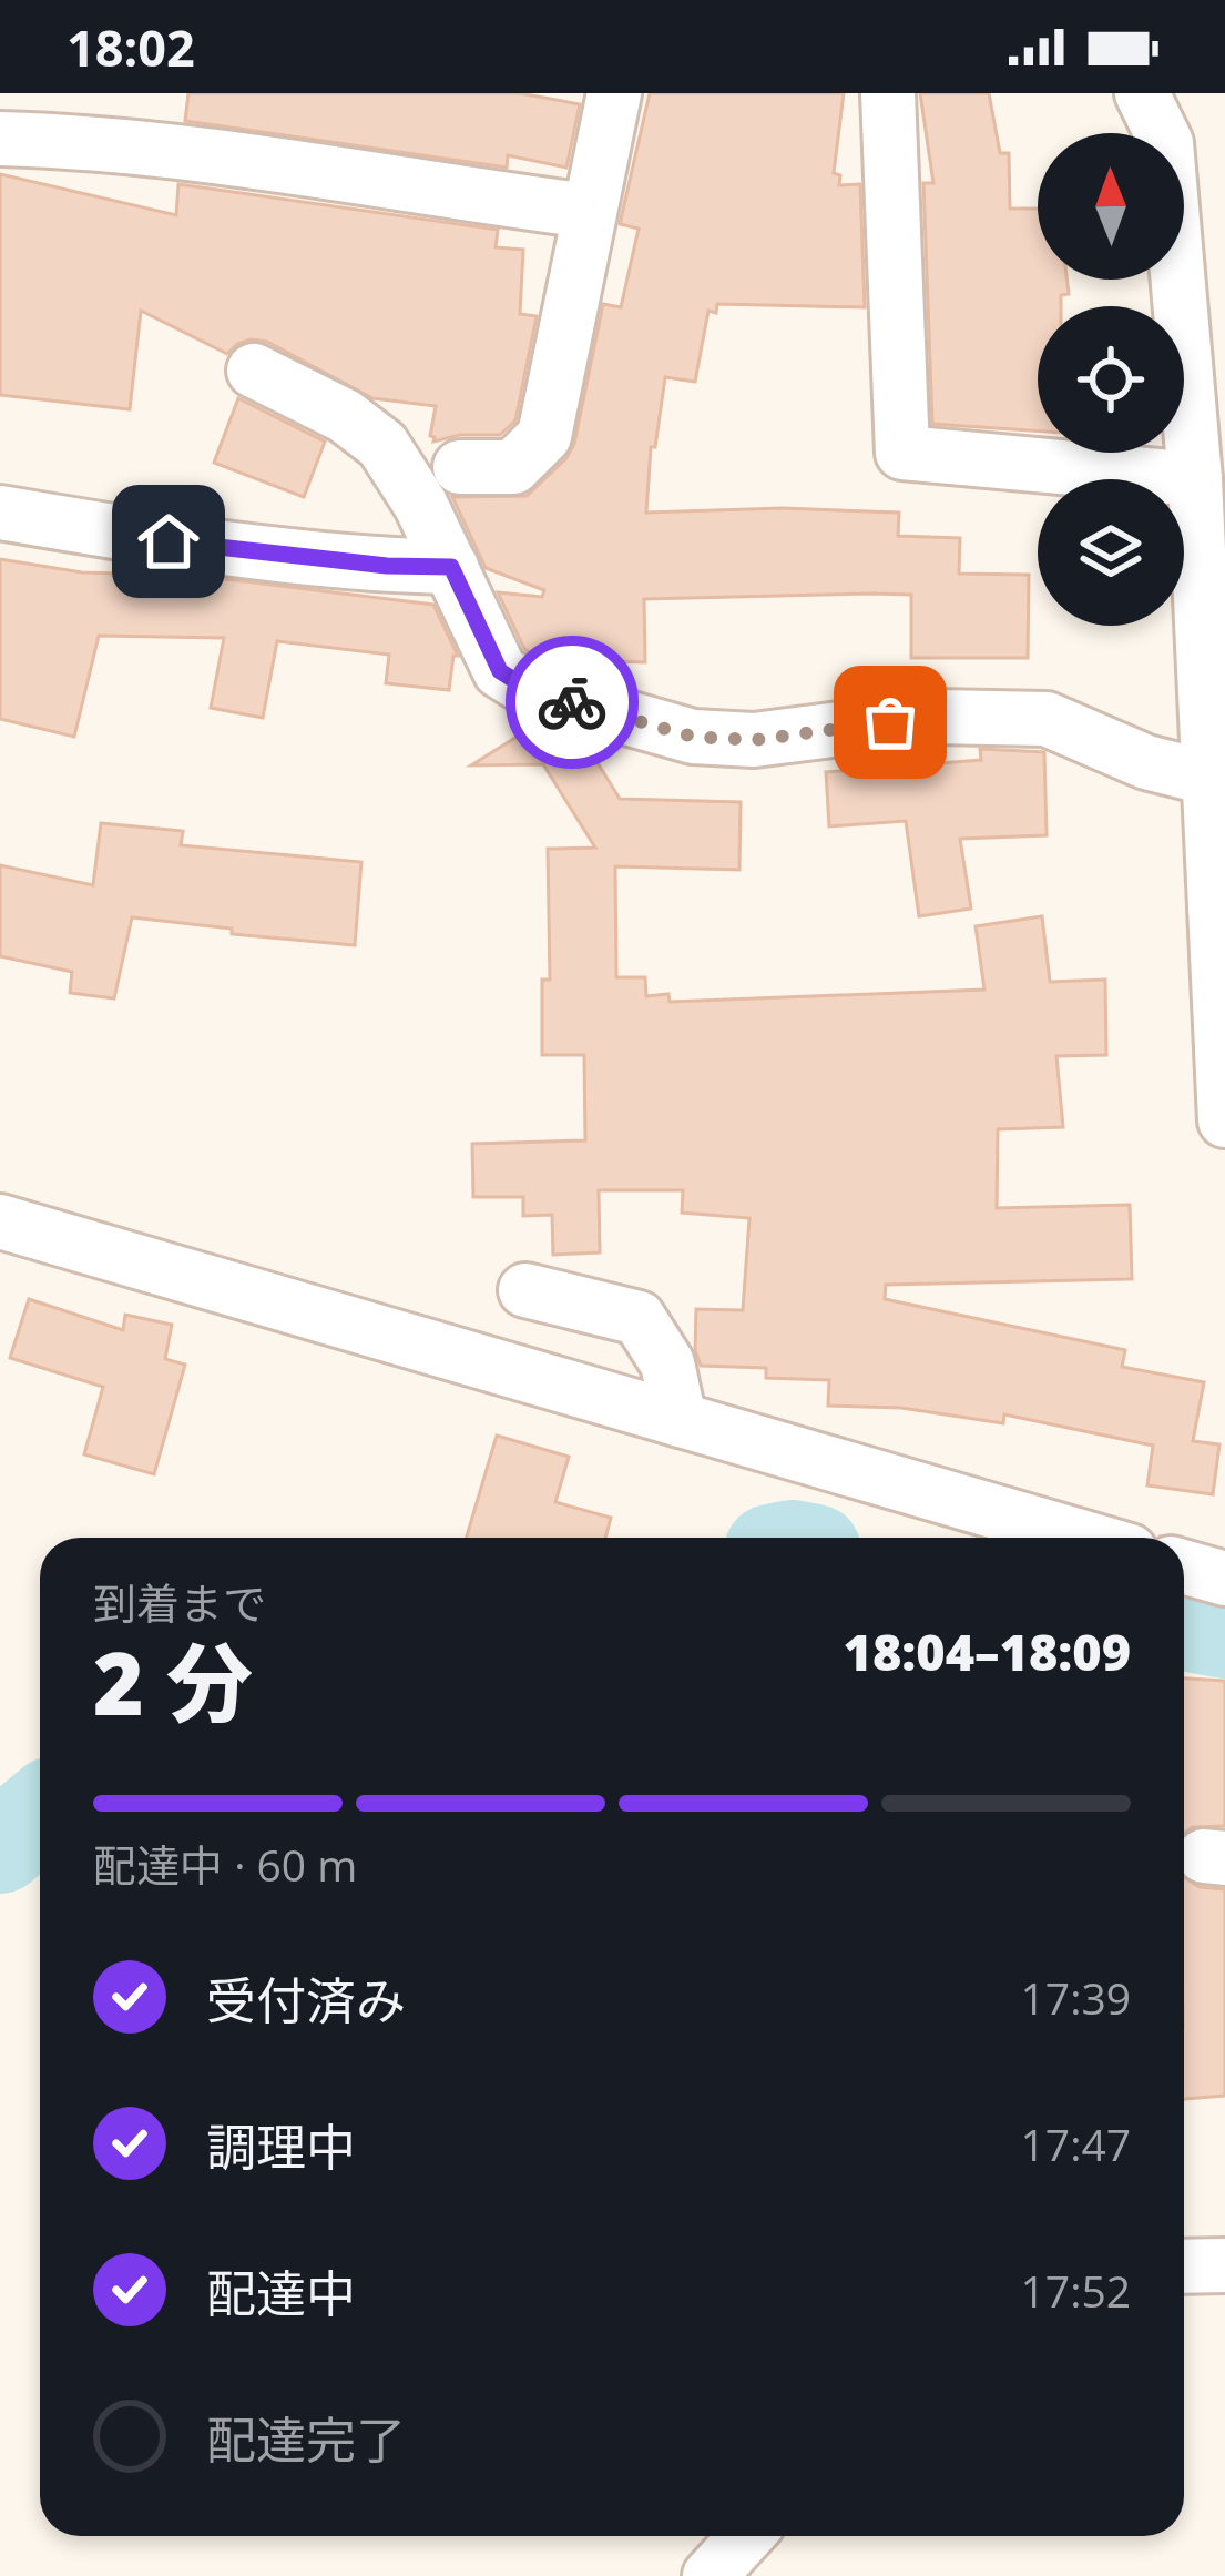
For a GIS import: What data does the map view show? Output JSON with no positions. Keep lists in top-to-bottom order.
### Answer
{
  "north": "top",
  "page": {
    "status": "18:02",
    "heading": ["2 分", "到着まで", "18:04–18:09"],
    "bar": "配達中 · 60 m",
    "list": [
      ["受付済み", "17:39"],
      ["調理中", "17:47"],
      ["配達中", "17:52"],
      "配達完了"
    ]
  }
}
